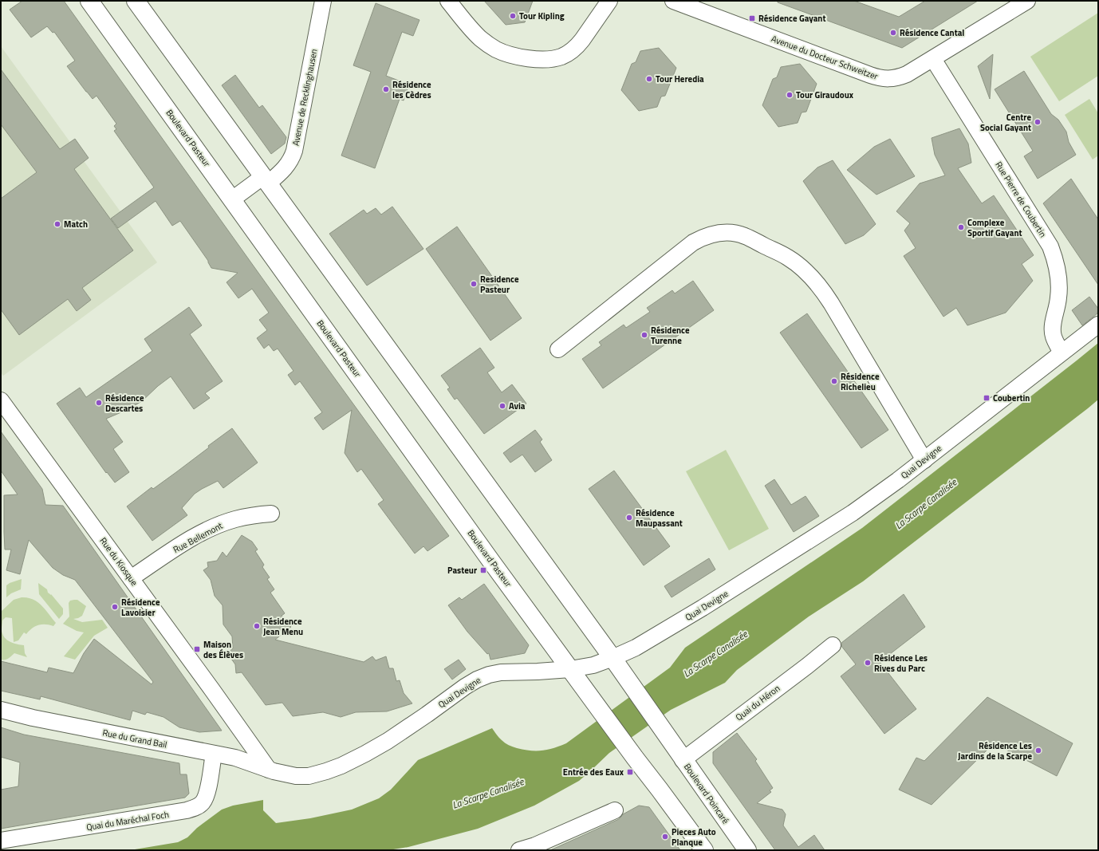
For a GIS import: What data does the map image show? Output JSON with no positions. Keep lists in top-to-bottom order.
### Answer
{
  "streets": {
    "main road": ["Boulevard Pasteur", "Boulevard Poincaré"],
    "street": [
      "Avenue du Docteur Schweitzer",
      "Avenue de Recklinghausen",
      "Rue Pierre de Coubertin",
      "Quai Devigne",
      "Rue Bellemont",
      "Rue du Kiosque",
      "Quai du Héron",
      "Rue du Grand Bail",
      "Quai du Maréchal Foch"
    ]
  },
  "crossings": [
    ["Avenue du Docteur Schweitzer", "Rue Pierre de Coubertin"],
    ["Avenue de Recklinghausen", "Boulevard Pasteur"],
    ["Boulevard Pasteur", "Quai Devigne"],
    ["Rue Pierre de Coubertin", "Quai Devigne"],
    ["Quai Devigne", "Rue du Kiosque"],
    ["Quai Devigne", "Rue du Grand Bail"],
    ["Quai Devigne", "Boulevard Poincaré"],
    ["Rue Bellemont", "Rue du Kiosque"],
    ["Rue du Kiosque", "Rue du Grand Bail"],
    ["Quai du Héron", "Boulevard Poincaré"],
    ["Rue du Grand Bail", "Quai du Maréchal Foch"]
  ],
  "water": ["La Scarpe Canalisée"],
  "places": {
    "other": [
      "Tour Kipling",
      "Résidence Cantal",
      "Tour Heredia",
      "Résidence les Cèdres",
      "Tour Giraudoux",
      "Centre Social Gayant",
      "Match",
      "Complexe Sportif Gayant",
      "Residence Pasteur",
      "Résidence Turenne",
      "Résidence Richelieu",
      "Résidence Descartes",
      "Avia",
      "Résidence Maupassant",
      "Résidence Lavoisier",
      "Résidence Jean Menu",
      "Résidence Les Rives du Parc",
      "Résidence Les Jardins de la Scarpe",
      "Pieces Auto Planque"
    ],
    "transit": [
      "Résidence Gayant",
      "Coubertin",
      "Pasteur",
      "Maison des Élèves",
      "Entrée des Eaux"
    ]
  }
}
